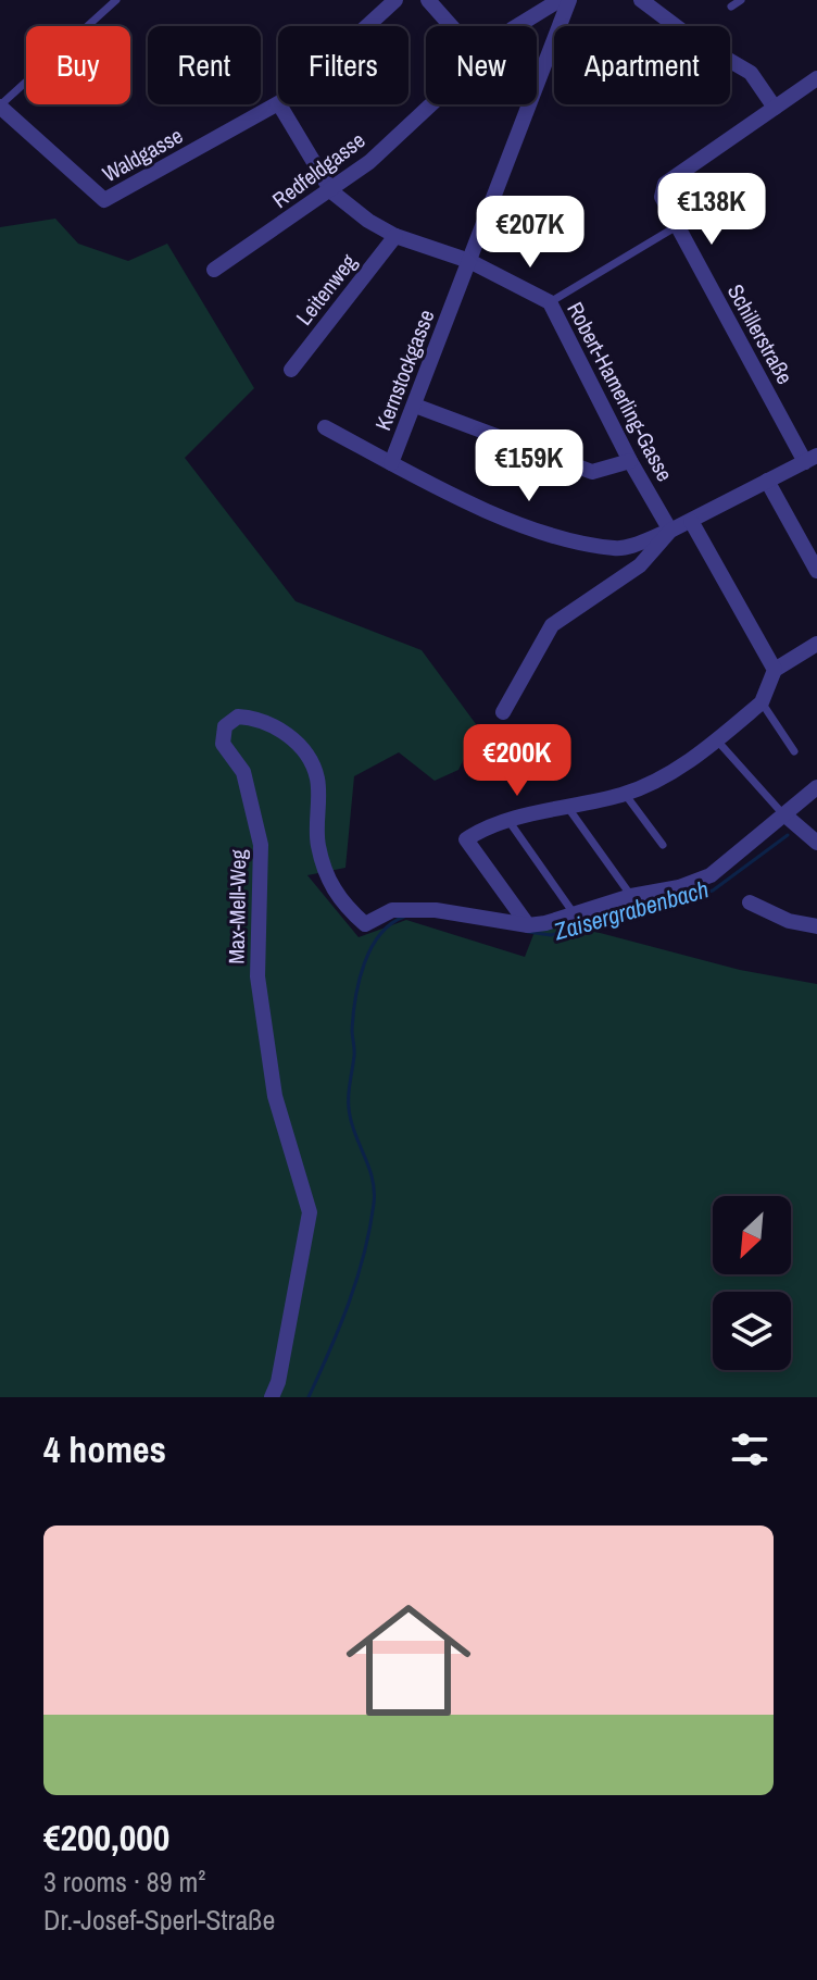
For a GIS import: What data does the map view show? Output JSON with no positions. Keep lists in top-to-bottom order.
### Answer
{
  "streets": {
    "street": [
      "Waldgasse",
      "Redfeldgasse",
      "Leitenweg",
      "Schillerstraße",
      "Kernstockgasse",
      "Robert-Hamerling-Gasse",
      "Max-Mell-Weg"
    ]
  },
  "crossings": [
    ["Waldgasse", "Robert-Hamerling-Gasse"],
    ["Redfeldgasse", "Robert-Hamerling-Gasse"],
    ["Leitenweg", "Robert-Hamerling-Gasse"],
    ["Schillerstraße", "Kernstockgasse"],
    ["Kernstockgasse", "Robert-Hamerling-Gasse"]
  ],
  "water": ["Zaisergrabenbach"],
  "north": "bottom left",
  "page": {
    "chip": [
      "Buy",
      "Rent",
      "Filters",
      "New",
      "Apartment"
    ],
    "price": [
      "€138K",
      "€207K",
      "€159K",
      "€200K"
    ],
    "heading": "4 homes",
    "list": [
      {
        "name": "€200,000",
        "note": "3 rooms · 89 m² · Dr.-Josef-Sperl-Straße"
      }
    ]
  }
}
